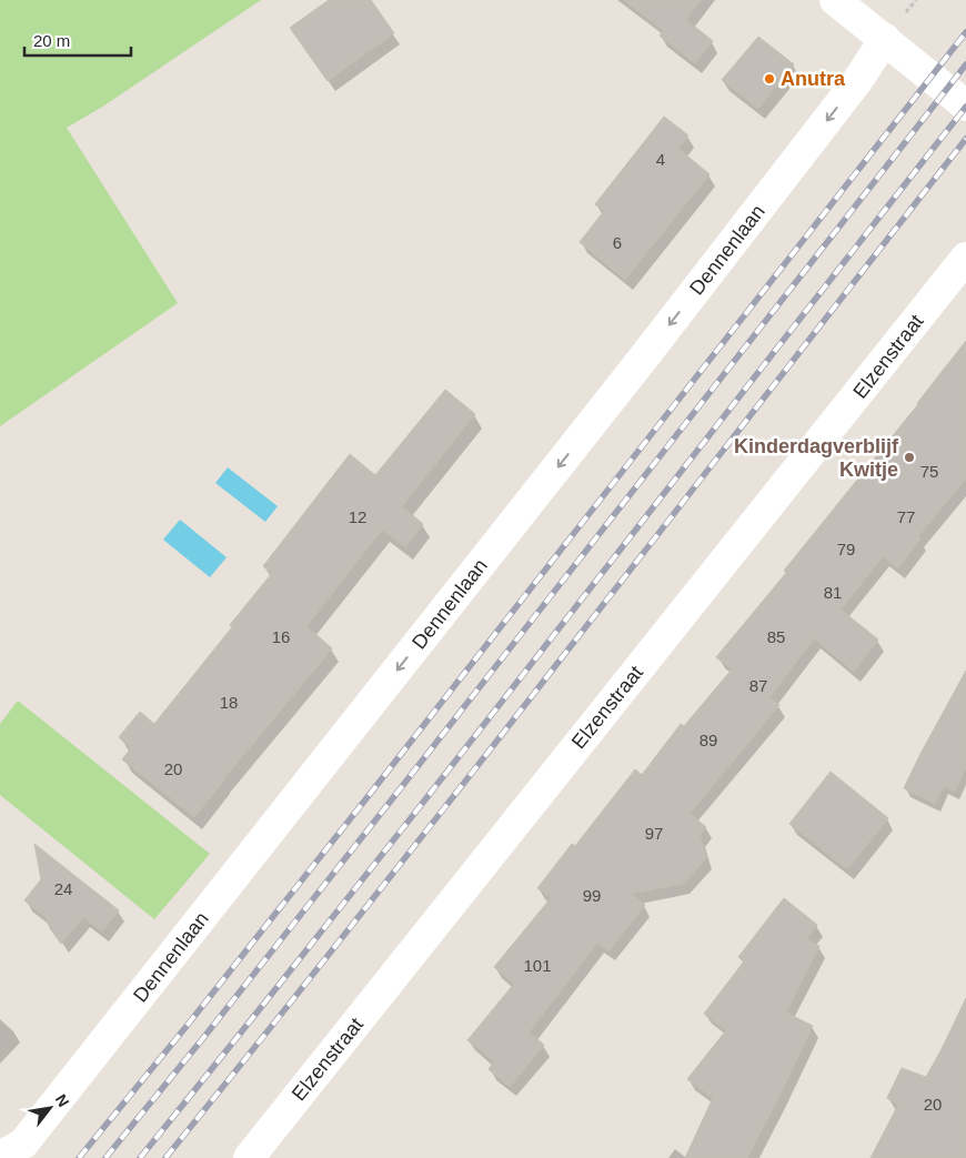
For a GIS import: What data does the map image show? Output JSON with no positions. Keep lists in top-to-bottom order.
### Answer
{
  "streets": {
    "street": ["Dennenlaan", "Elzenstraat"]
  },
  "one_way": ["Dennenlaan"],
  "places": ["Anutra", "Kinderdagverblijf Kwitje"],
  "house_numbers": [
    "4",
    "6",
    "75",
    "12",
    "77",
    "79",
    "81",
    "16",
    "85",
    "87",
    "18",
    "89",
    "20",
    "97",
    "24",
    "99",
    "101",
    "20"
  ],
  "scale_bar": "20 m",
  "north": "top right"
}
